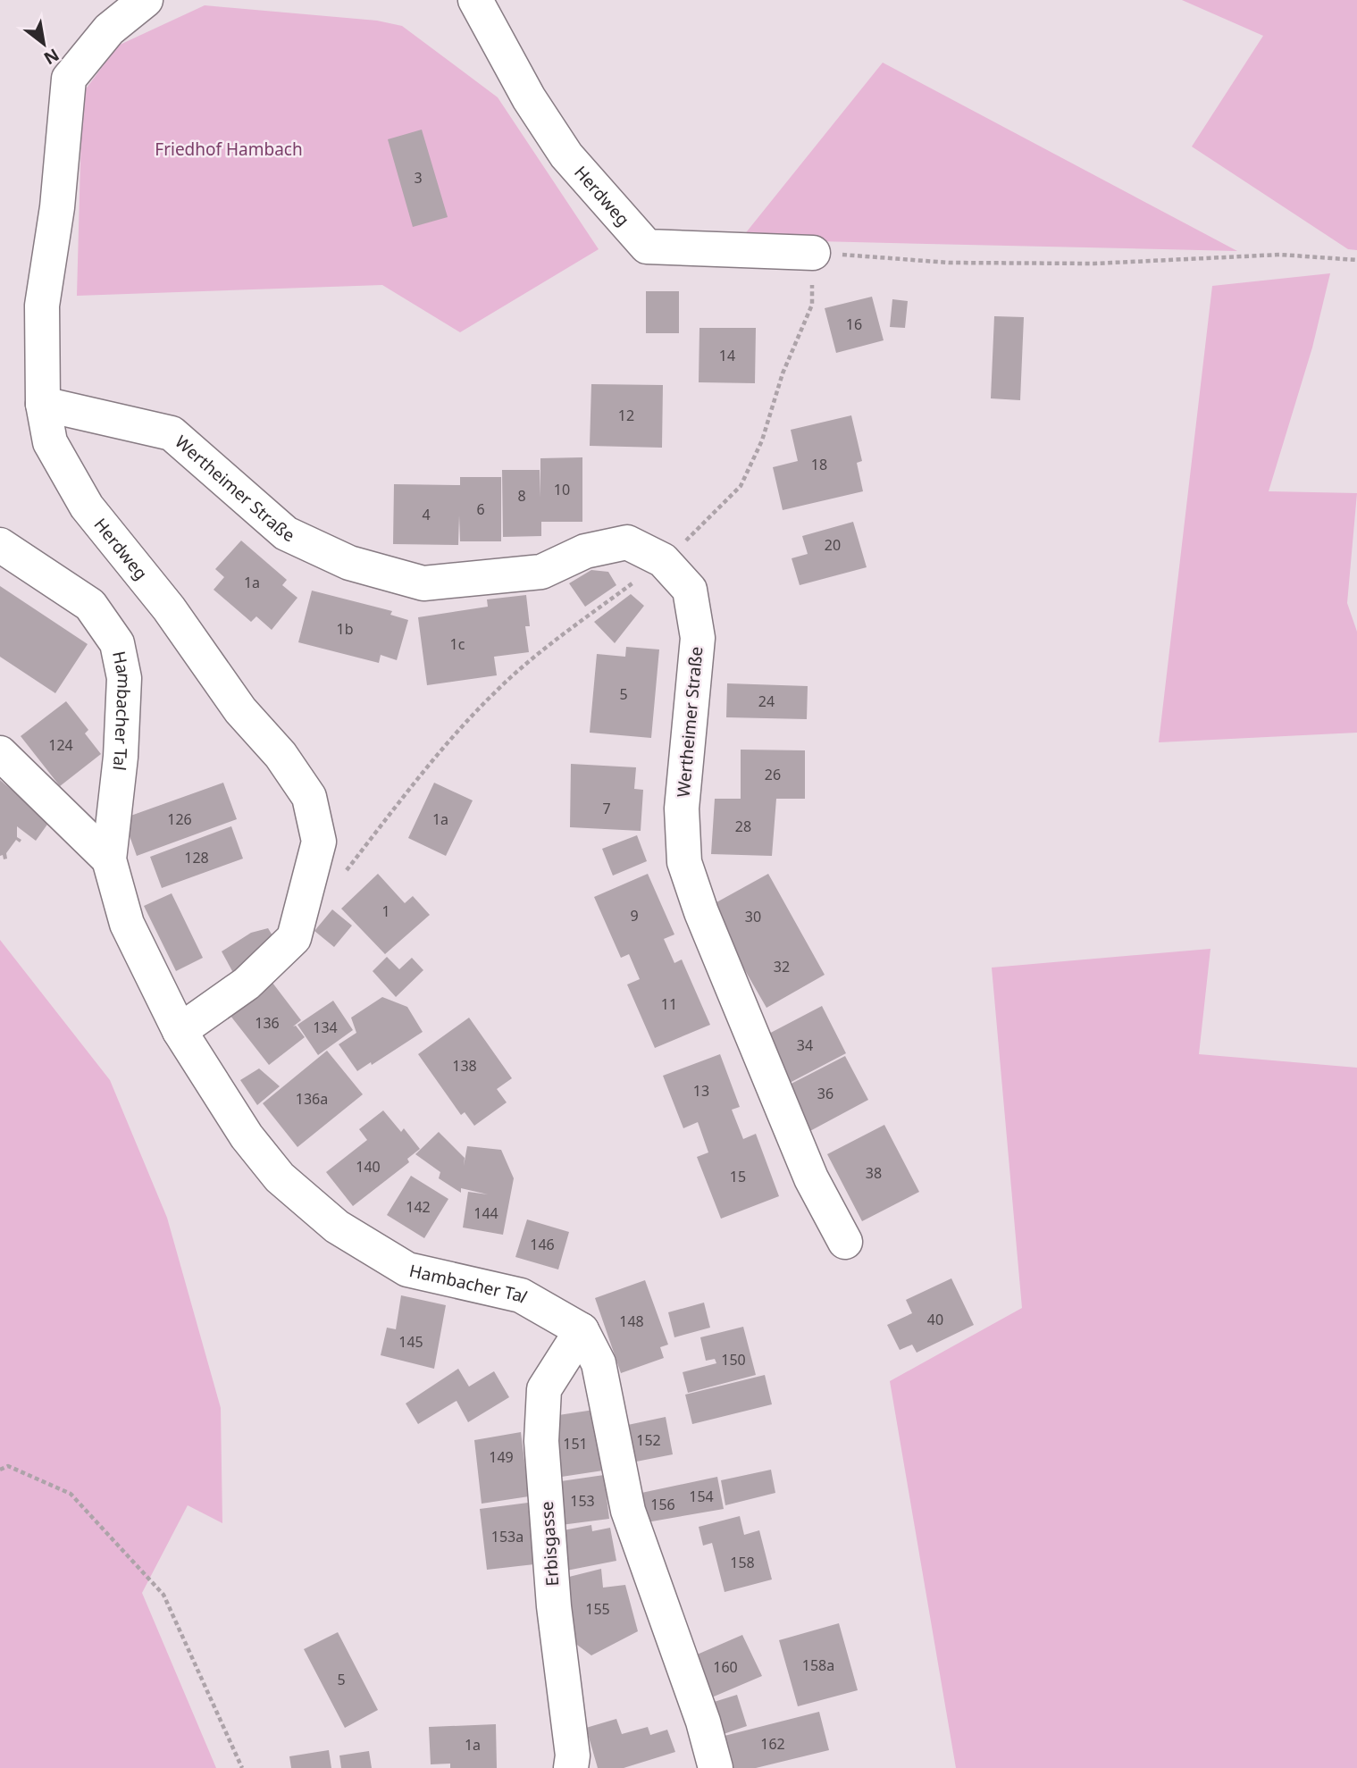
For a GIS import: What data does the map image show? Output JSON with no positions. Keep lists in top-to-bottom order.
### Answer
{
  "streets": {
    "street": [
      "Herdweg",
      "Wertheimer Straße",
      "Hambacher Tal",
      "Erbisgasse"
    ]
  },
  "crossings": [
    ["Herdweg", "Wertheimer Straße"],
    ["Herdweg", "Hambacher Tal"],
    ["Hambacher Tal", "Erbisgasse"]
  ],
  "parks": ["Friedhof Hambach"],
  "house_numbers": [
    "3",
    "16",
    "14",
    "12",
    "18",
    "10",
    "8",
    "6",
    "4",
    "20",
    "1a",
    "1b",
    "1c",
    "5",
    "24",
    "124",
    "26",
    "7",
    "126",
    "1a",
    "28",
    "128",
    "1",
    "9",
    "30",
    "32",
    "11",
    "136",
    "134",
    "34",
    "138",
    "13",
    "36",
    "136a",
    "140",
    "38",
    "15",
    "142",
    "144",
    "146",
    "40",
    "148",
    "145",
    "150",
    "152",
    "151",
    "149",
    "154",
    "153",
    "156",
    "153a",
    "158",
    "155",
    "158a",
    "160",
    "5",
    "162",
    "1a"
  ],
  "north": "bottom right"
}
